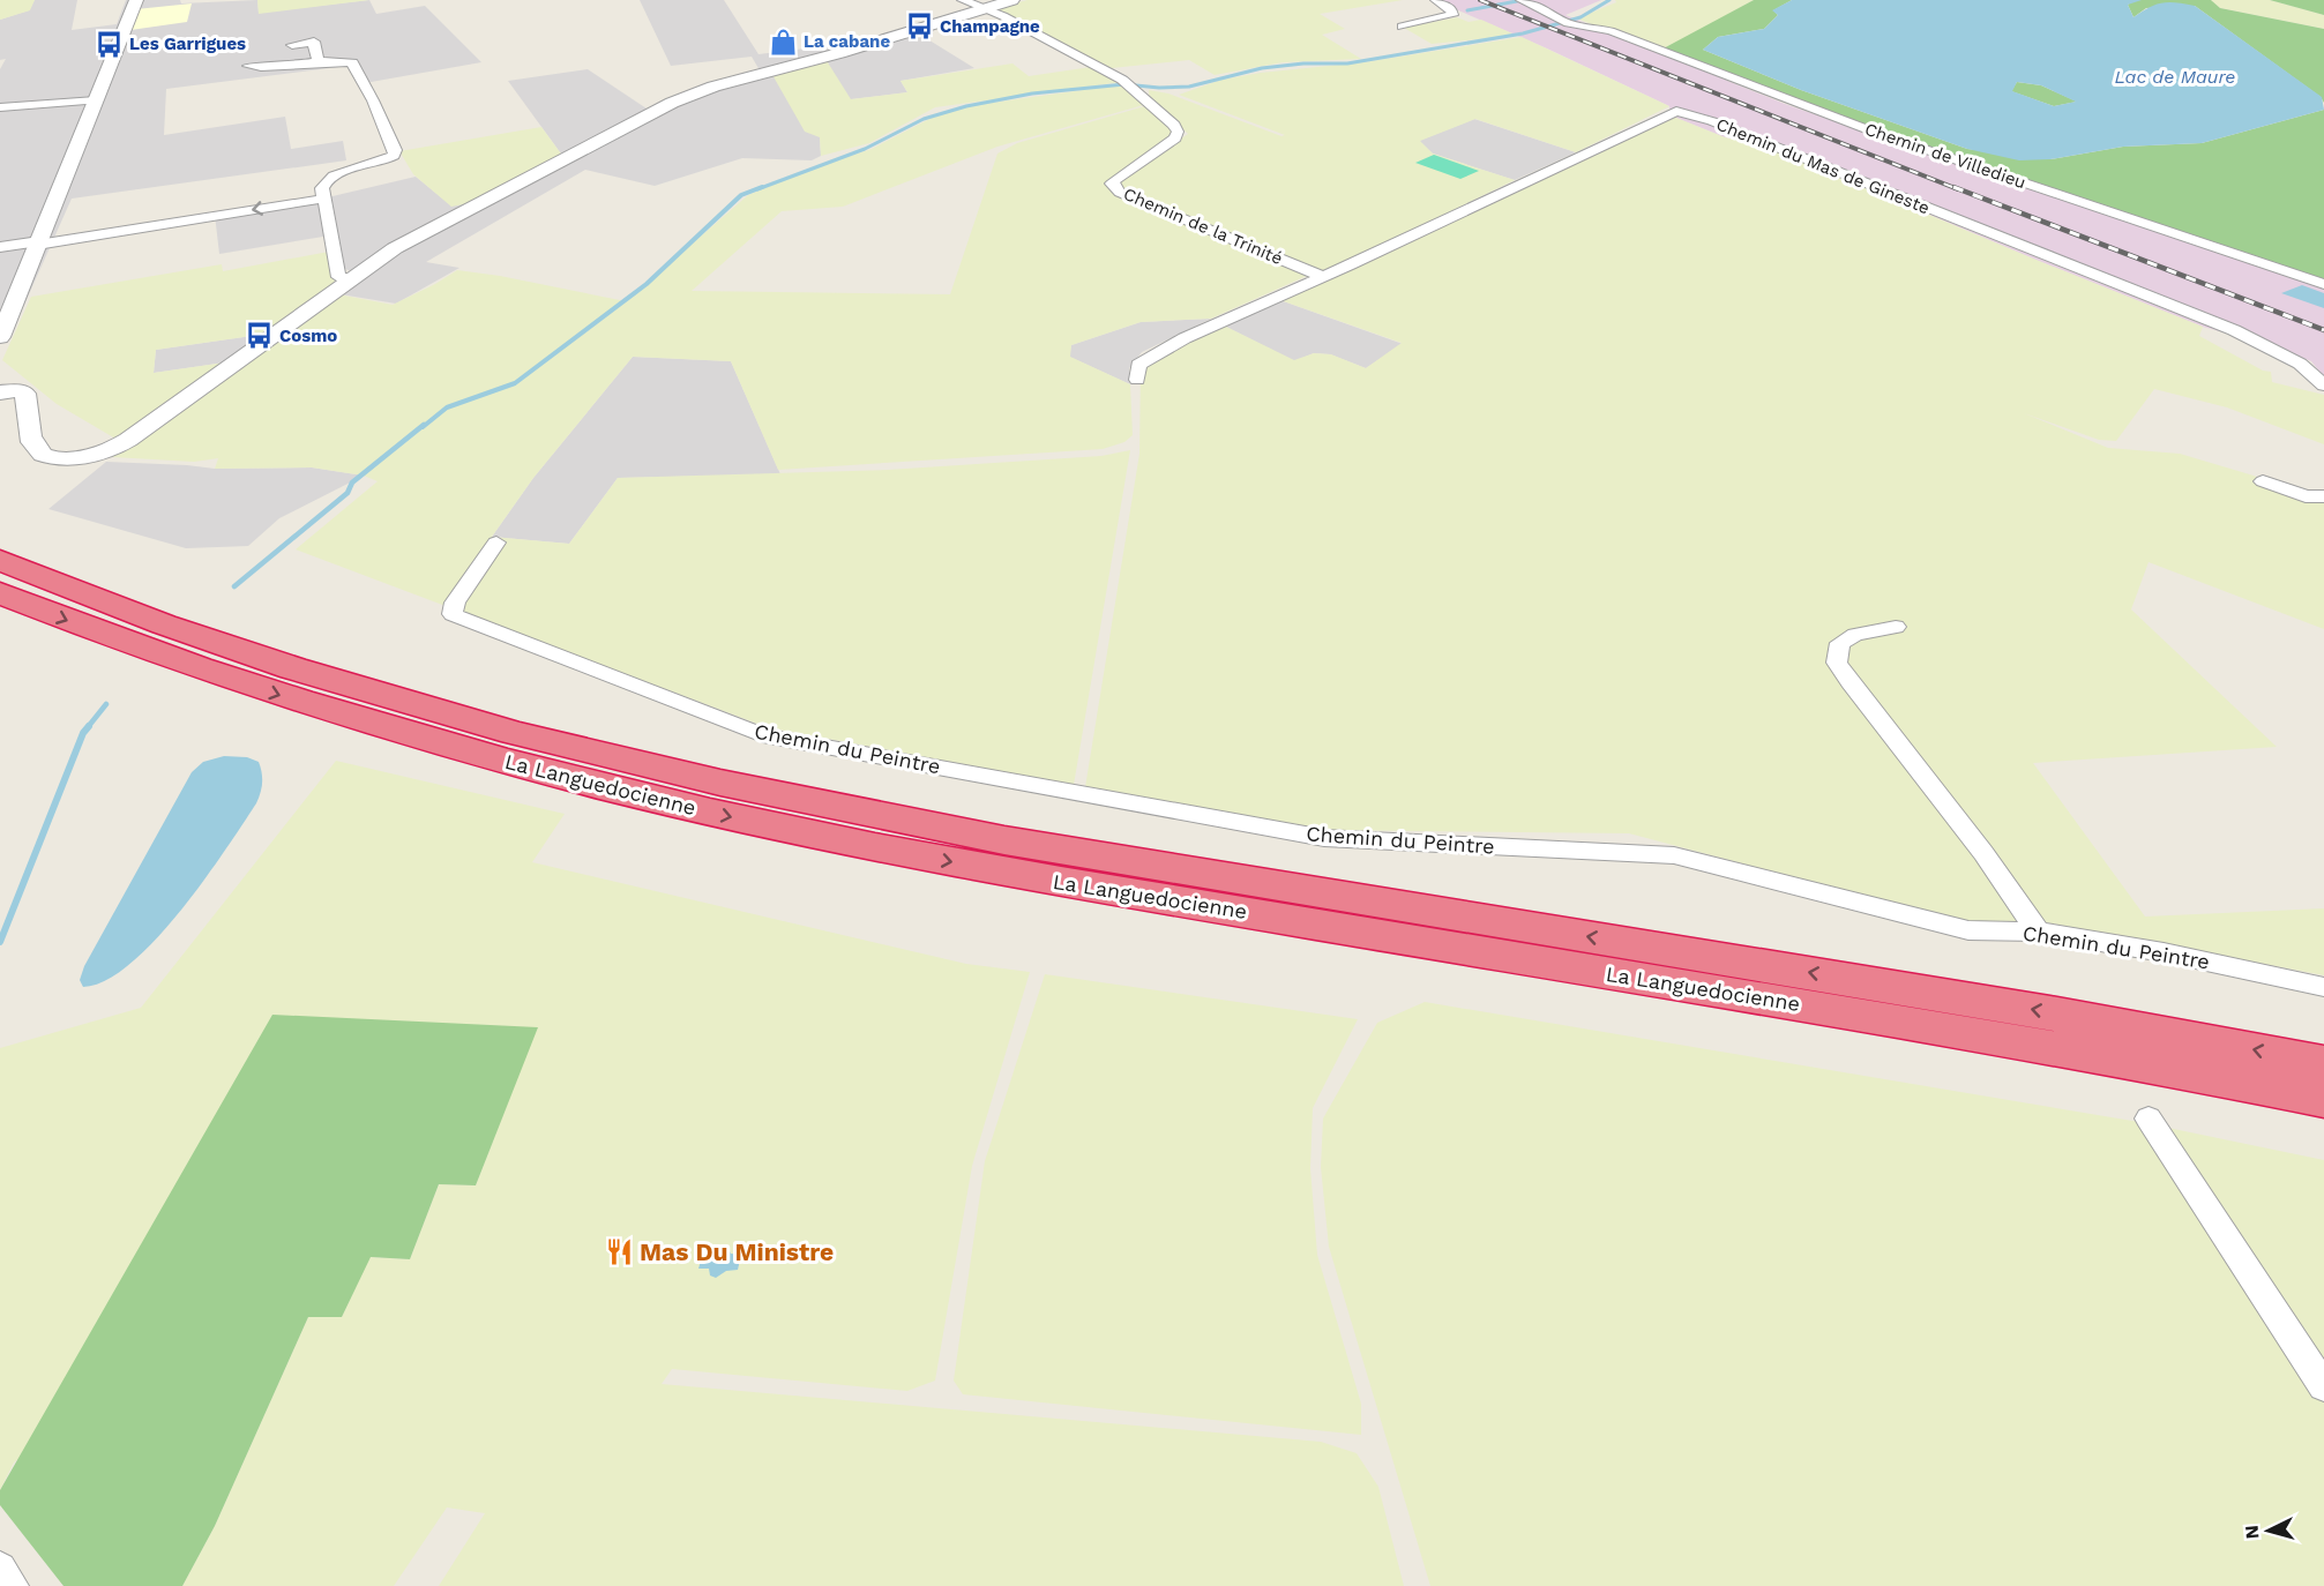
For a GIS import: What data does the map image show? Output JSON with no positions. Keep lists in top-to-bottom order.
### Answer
{
  "streets": {
    "highway": ["La Languedocienne"],
    "street": [
      "Chemin de Villedieu",
      "Chemin du Mas de Gineste",
      "Chemin de la Trinité",
      "Chemin du Peintre"
    ]
  },
  "crossings": [
    ["Chemin du Mas de Gineste", "Chemin de la Trinité"]
  ],
  "water": ["Lac de Maure"],
  "places": {
    "bus stop": ["Champagne", "Les Garrigues", "Cosmo"],
    "shop": ["La cabane"],
    "restaurant": ["Mas Du Ministre"]
  },
  "north": "left"
}
